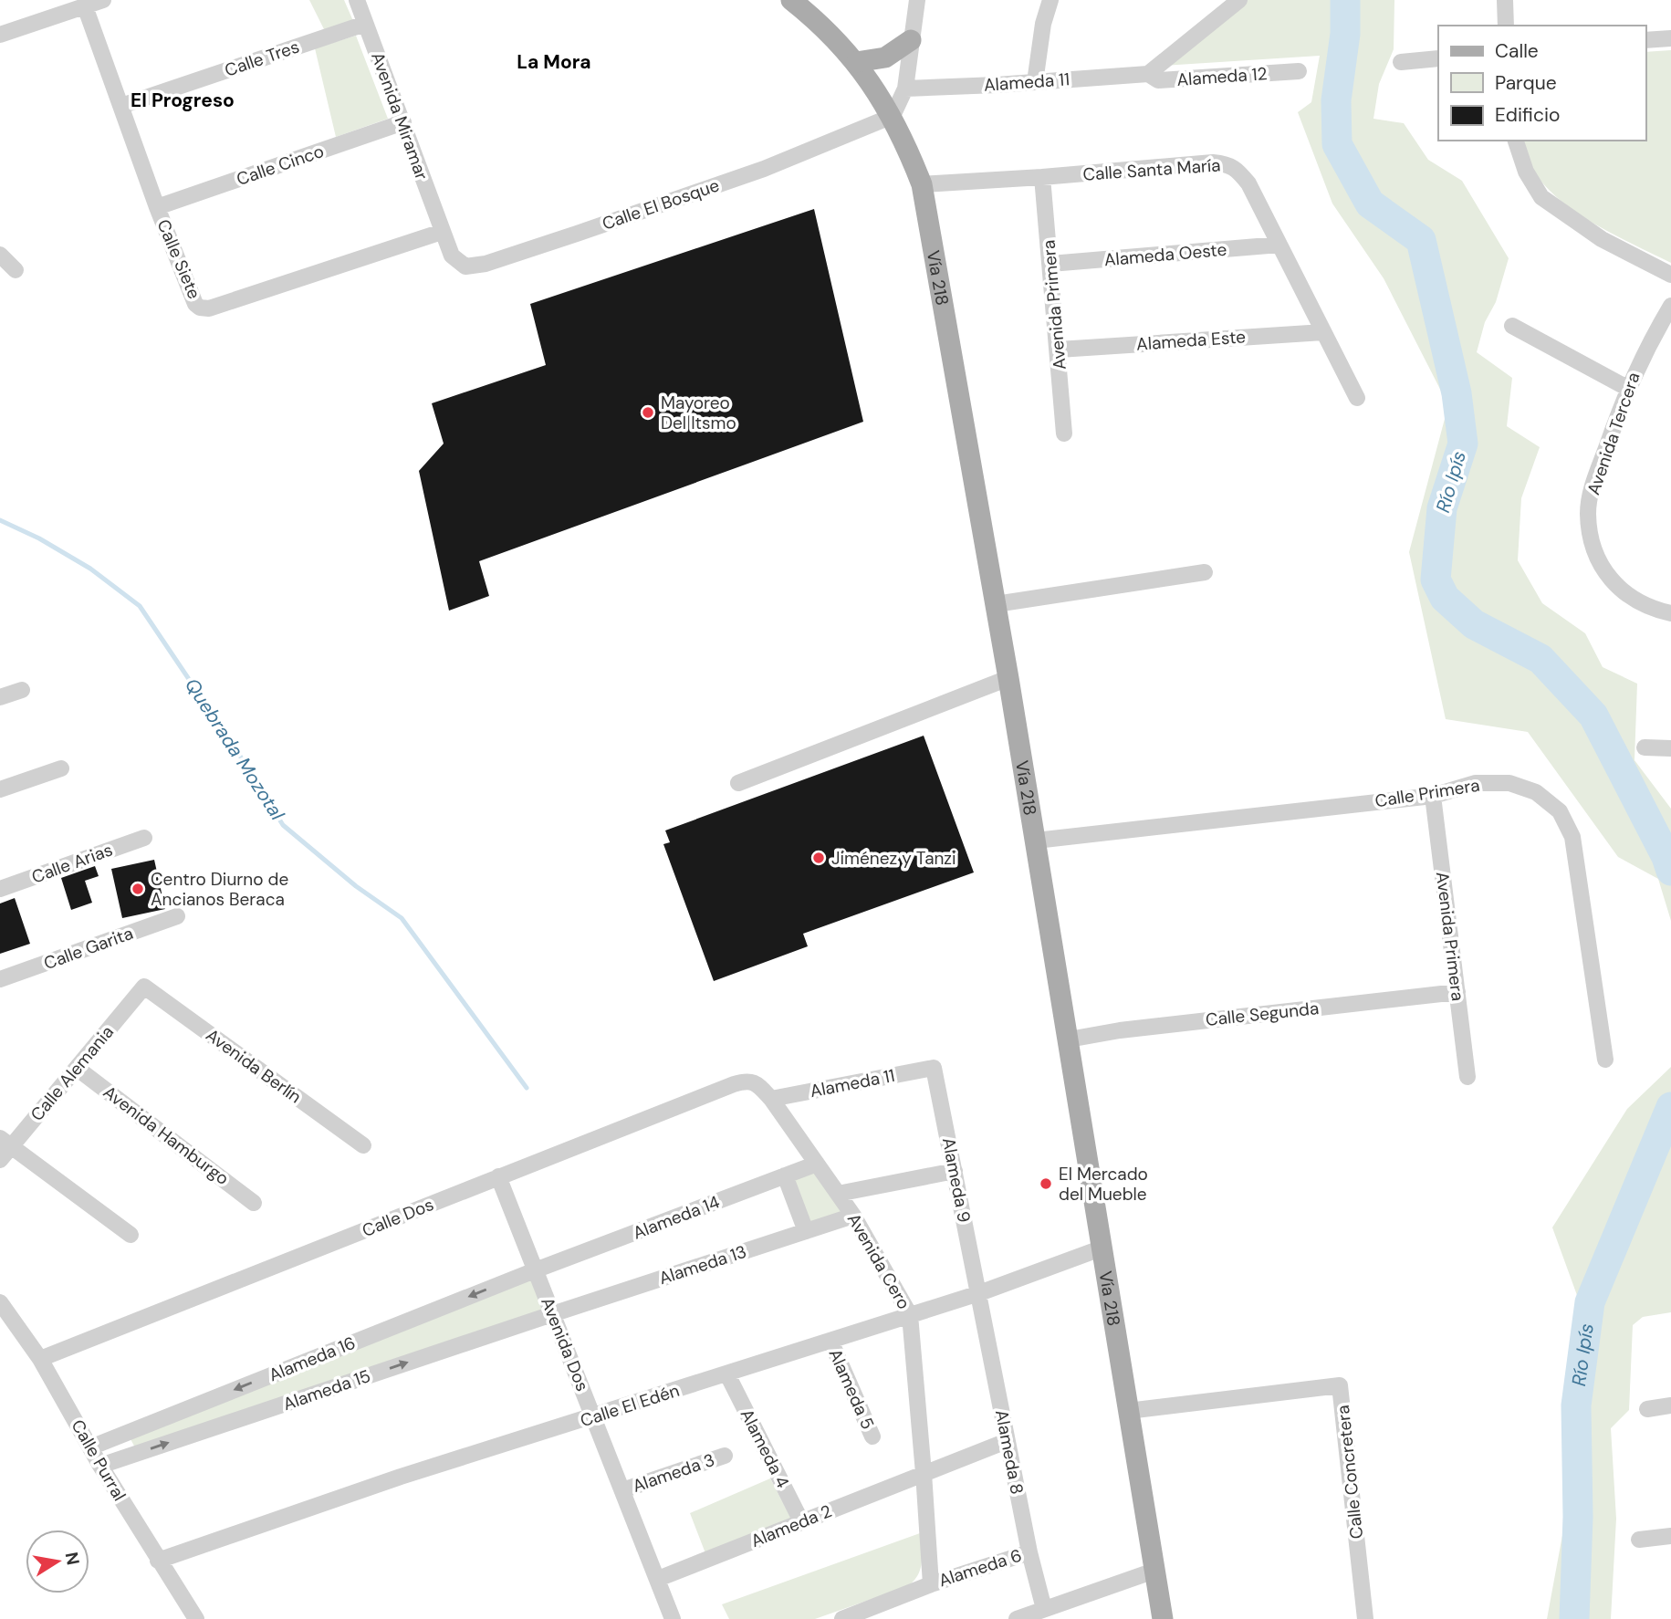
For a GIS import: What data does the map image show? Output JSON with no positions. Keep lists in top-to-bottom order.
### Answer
{
  "streets": {
    "main road": ["Vía 218"],
    "street": [
      "Calle Tres",
      "Alameda 12",
      "Alameda 11",
      "Avenida Miramar",
      "Calle Cinco",
      "Calle Santa María",
      "Calle El Bosque",
      "Alameda Oeste",
      "Calle Siete",
      "Avenida Primera",
      "Alameda Este",
      "Avenida Tercera",
      "Calle Primera",
      "Calle Arias",
      "Calle Garita",
      "Calle Segunda",
      "Avenida Berlín",
      "Calle Alemania",
      "Avenida Hamburgo",
      "Alameda 9",
      "Calle Dos",
      "Alameda 14",
      "Avenida Cero",
      "Alameda 13",
      "Avenida Dos",
      "Alameda 16",
      "Alameda 5",
      "Alameda 15",
      "Calle El Edén",
      "Alameda 4",
      "Alameda 8",
      "Calle Purral",
      "Calle Concretera",
      "Alameda 3",
      "Alameda 2",
      "Alameda 6"
    ]
  },
  "crossings": [
    ["Calle Tres", "Avenida Miramar"],
    ["Calle Tres", "Calle Siete"],
    ["Alameda 12", "Alameda 11"],
    ["Alameda 11", "Alameda 9"],
    ["Alameda 11", "Avenida Cero"],
    ["Avenida Miramar", "Calle Cinco"],
    ["Avenida Miramar", "Calle El Bosque"],
    ["Avenida Miramar", "Calle Siete"],
    ["Calle Cinco", "Calle Siete"],
    ["Calle Santa María", "Alameda Oeste"],
    ["Calle Santa María", "Vía 218"],
    ["Calle Santa María", "Avenida Primera"],
    ["Calle Santa María", "Alameda Este"],
    ["Calle El Bosque", "Calle Siete"],
    ["Calle El Bosque", "Vía 218"],
    ["Alameda Oeste", "Avenida Primera"],
    ["Vía 218", "Calle Primera"],
    ["Vía 218", "Calle Segunda"],
    ["Vía 218", "Calle El Edén"],
    ["Vía 218", "Calle Concretera"],
    ["Avenida Primera", "Alameda Este"],
    ["Avenida Primera", "Calle Primera"],
    ["Avenida Primera", "Calle Segunda"],
    ["Avenida Berlín", "Calle Alemania"],
    ["Calle Alemania", "Avenida Hamburgo"],
    ["Alameda 9", "Calle El Edén"],
    ["Alameda 9", "Alameda 8"],
    ["Calle Dos", "Avenida Cero"],
    ["Calle Dos", "Avenida Dos"],
    ["Calle Dos", "Calle Purral"],
    ["Alameda 14", "Avenida Cero"],
    ["Alameda 14", "Avenida Dos"],
    ["Alameda 14", "Alameda 16"],
    ["Avenida Cero", "Alameda 13"],
    ["Avenida Cero", "Calle El Edén"],
    ["Avenida Cero", "Alameda 2"],
    ["Avenida Cero", "Alameda 6"],
    ["Alameda 13", "Avenida Dos"],
    ["Alameda 13", "Alameda 15"],
    ["Avenida Dos", "Alameda 16"],
    ["Avenida Dos", "Alameda 15"],
    ["Avenida Dos", "Calle El Edén"],
    ["Avenida Dos", "Alameda 3"],
    ["Avenida Dos", "Alameda 2"],
    ["Alameda 16", "Calle Purral"],
    ["Alameda 5", "Calle El Edén"],
    ["Alameda 15", "Calle Purral"],
    ["Calle El Edén", "Alameda 4"],
    ["Calle El Edén", "Alameda 8"],
    ["Calle El Edén", "Calle Purral"],
    ["Alameda 4", "Alameda 2"],
    ["Alameda 8", "Alameda 2"],
    ["Alameda 8", "Alameda 6"]
  ],
  "one_way": ["Alameda 16", "Alameda 15"],
  "districts": ["La Mora", "El Progreso"],
  "water": ["Río Ipís", "Quebrada Mozotal"],
  "places": [
    "Mayoreo Del Itsmo",
    "Jiménez y Tanzi",
    "Centro Diurno de Ancianos Beraca",
    "El Mercado del Mueble"
  ],
  "legend": ["Calle", "Parque", "Edificio"],
  "north": "right"
}
